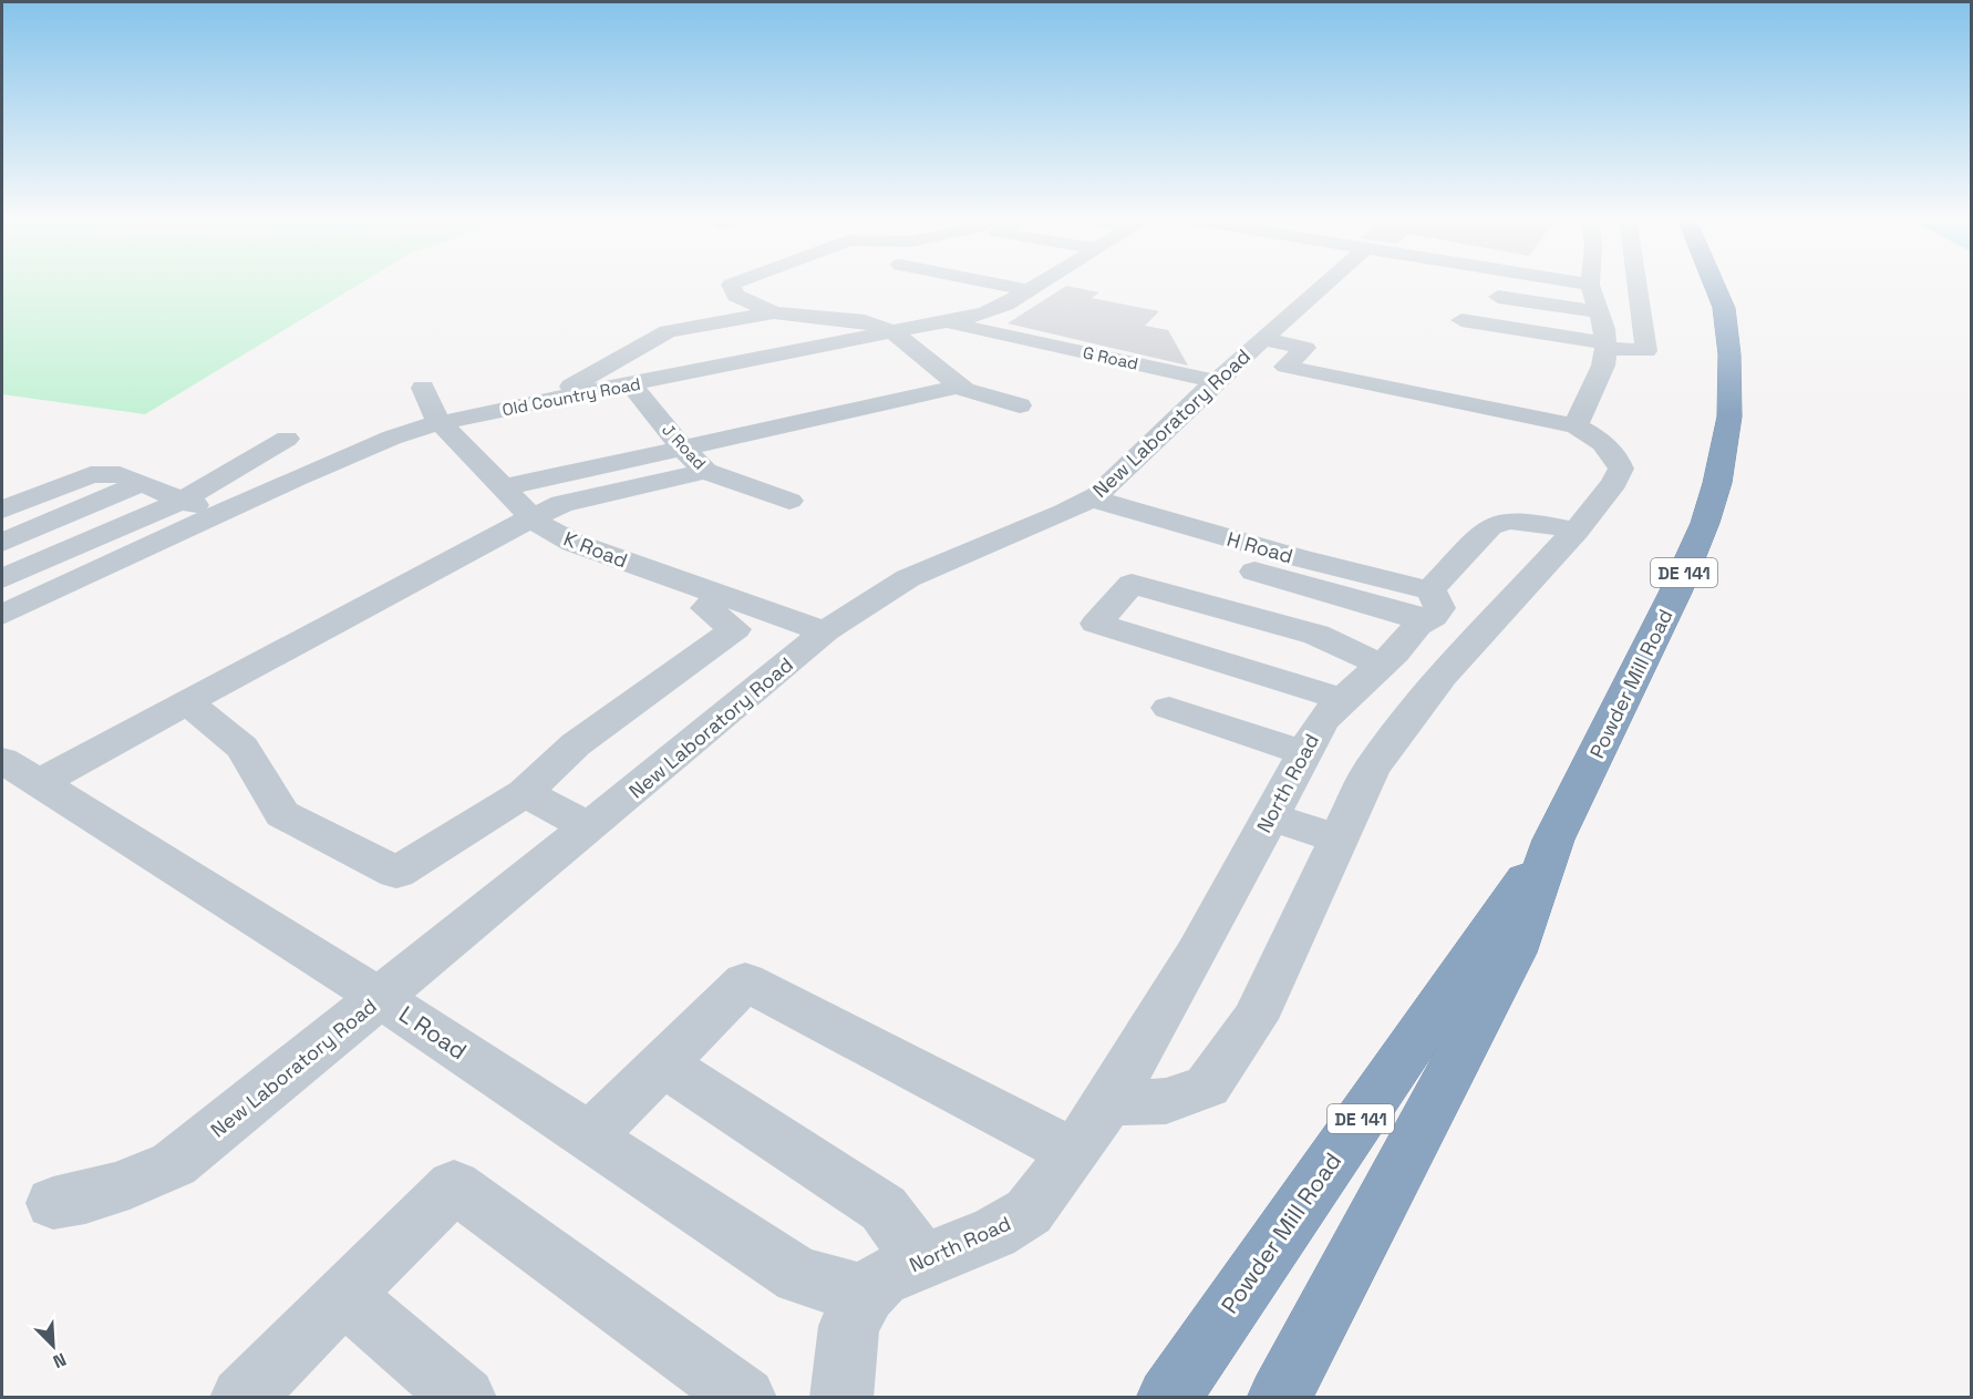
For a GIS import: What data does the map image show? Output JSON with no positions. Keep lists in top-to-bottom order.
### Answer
{
  "streets": {
    "highway": ["DE 141", "Powder Mill Road"],
    "lane": [
      "G Road",
      "Old Country Road",
      "New Laboratory Road",
      "J Road",
      "H Road",
      "K Road",
      "North Road",
      "L Road"
    ]
  },
  "crossings": [
    ["G Road", "Old Country Road"],
    ["G Road", "New Laboratory Road"],
    ["Old Country Road", "J Road"],
    ["Old Country Road", "K Road"],
    ["New Laboratory Road", "H Road"],
    ["New Laboratory Road", "K Road"],
    ["New Laboratory Road", "L Road"],
    ["H Road", "North Road"],
    ["North Road", "L Road"]
  ],
  "north": "bottom right"
}
